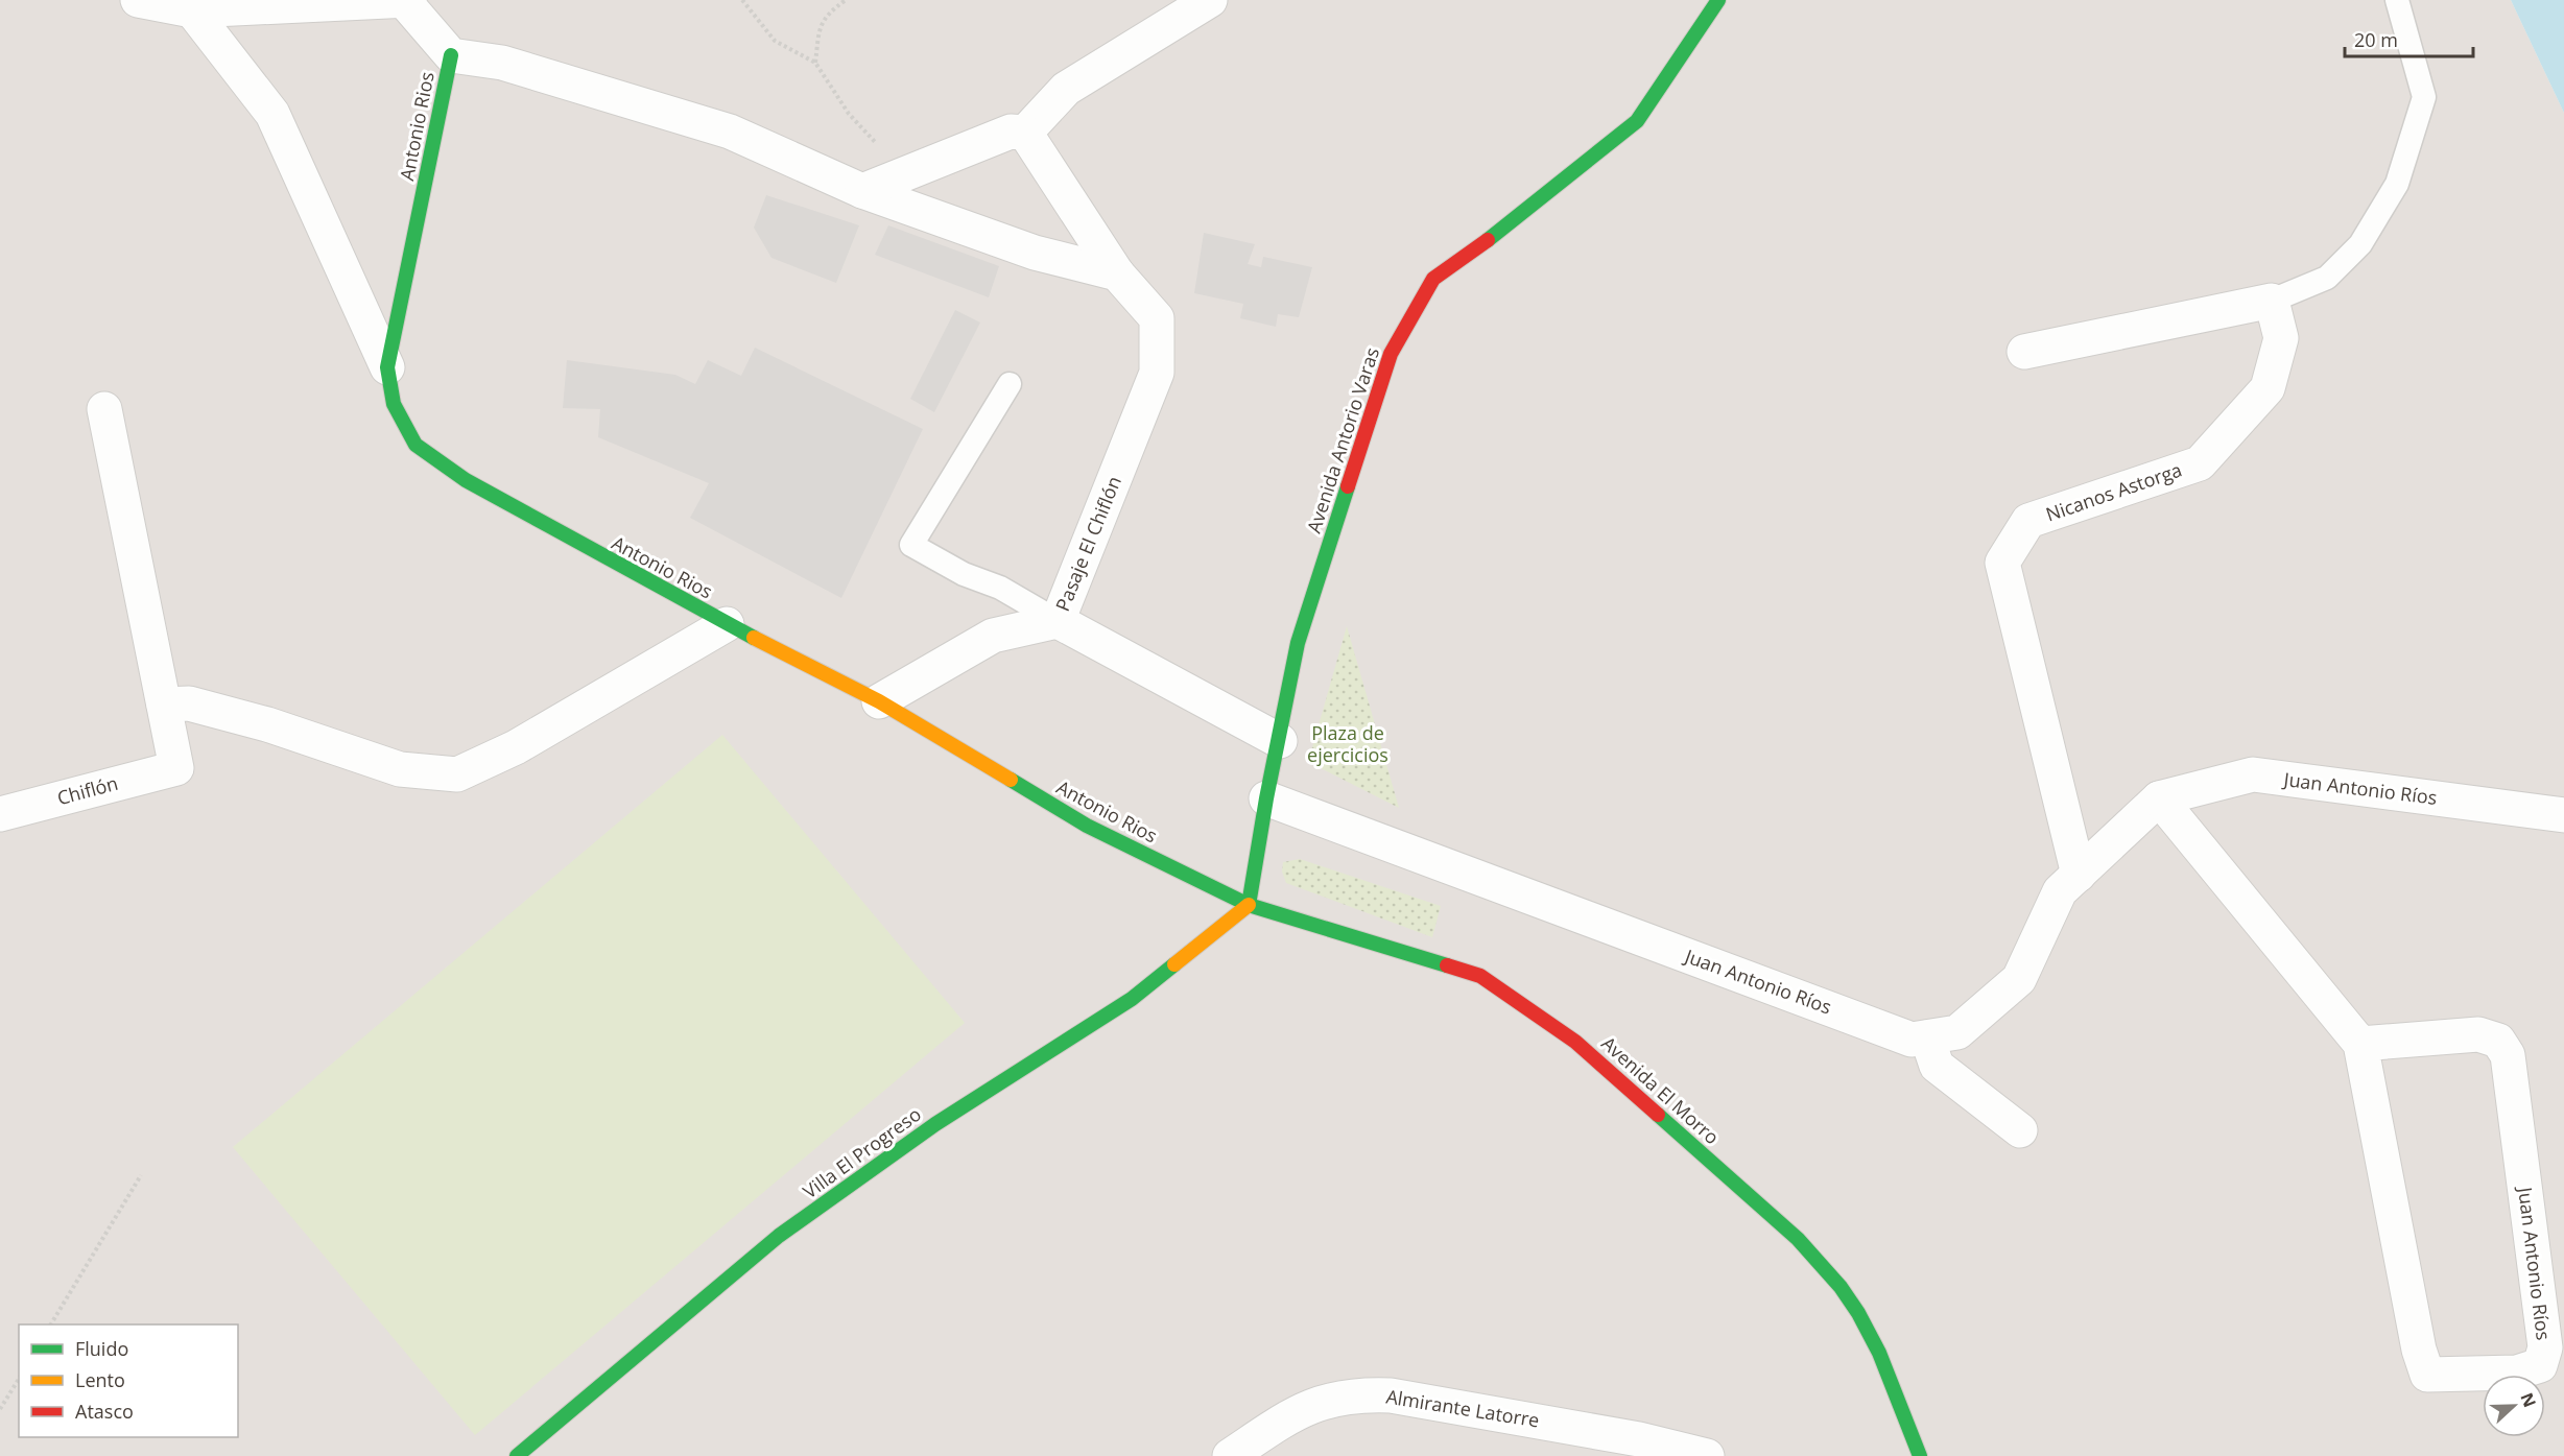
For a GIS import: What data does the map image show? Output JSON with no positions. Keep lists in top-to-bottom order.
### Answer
{
  "streets": {
    "street": [
      "Antonio Rios",
      "Avenida Antorio Varas",
      "Nicanos Astorga",
      "Pasaje El Chiflón",
      "Juan Antonio Ríos",
      "Chiflón",
      "Avenida El Morro",
      "Villa El Progreso",
      "Almirante Latorre"
    ]
  },
  "crossings": [
    ["Antonio Rios", "Avenida Antorio Varas"],
    ["Antonio Rios", "Avenida El Morro"],
    ["Antonio Rios", "Villa El Progreso"],
    ["Avenida Antorio Varas", "Pasaje El Chiflón"],
    ["Avenida Antorio Varas", "Juan Antonio Ríos"],
    ["Avenida Antorio Varas", "Avenida El Morro"],
    ["Avenida Antorio Varas", "Villa El Progreso"],
    ["Nicanos Astorga", "Juan Antonio Ríos"],
    ["Avenida El Morro", "Villa El Progreso"]
  ],
  "parks": ["Plaza de ejercicios"],
  "legend": ["Fluido", "Lento", "Atasco"],
  "scale_bar": "20 m",
  "north": "right"
}
